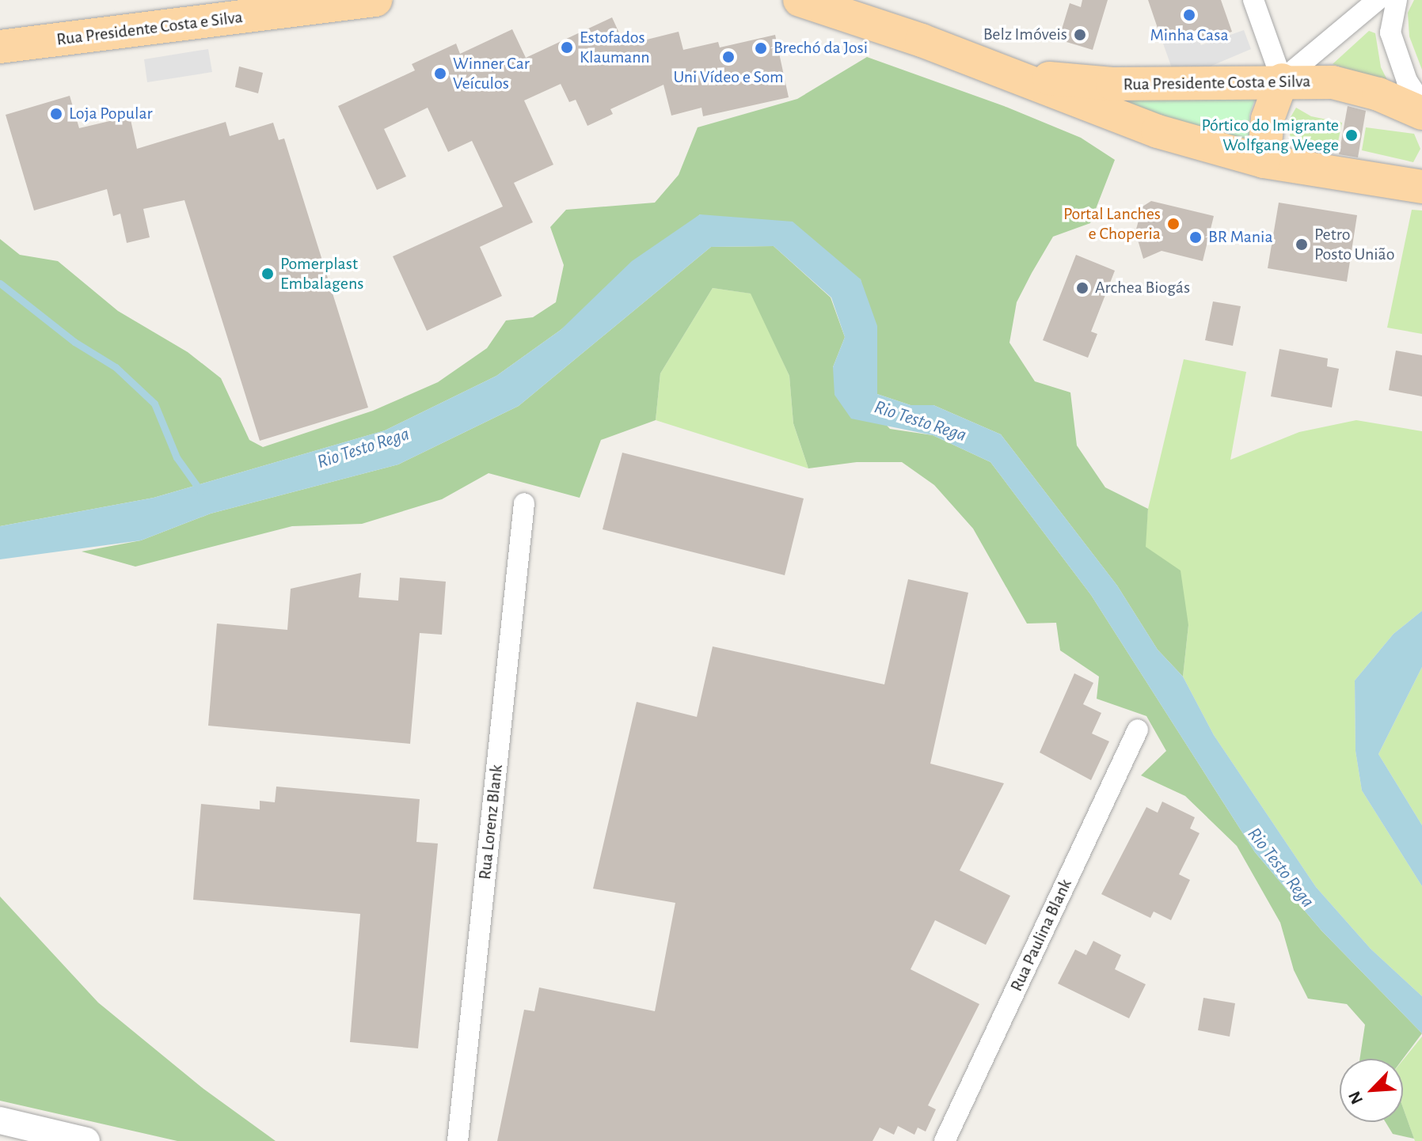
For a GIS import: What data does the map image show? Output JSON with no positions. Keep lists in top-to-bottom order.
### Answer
{
  "streets": {
    "main road": ["Rua Presidente Costa e Silva"],
    "street": ["Rua Lorenz Blank", "Rua Paulina Blank"]
  },
  "water": ["Rio Testo Rega"],
  "places": [
    "Minha Casa",
    "Belz Imóveis",
    "Estofados Klaumann",
    "Brechó da Josi",
    "Uni Vídeo e Som",
    "Winner Car Veículos",
    "Loja Popular",
    "Pórtico do Imigrante Wolfgang Weege",
    "Portal Lanches e Choperia",
    "BR Mania",
    "Petro Posto União",
    "Pomerplast Embalagens",
    "Archea Biogás"
  ],
  "north": "bottom left"
}
